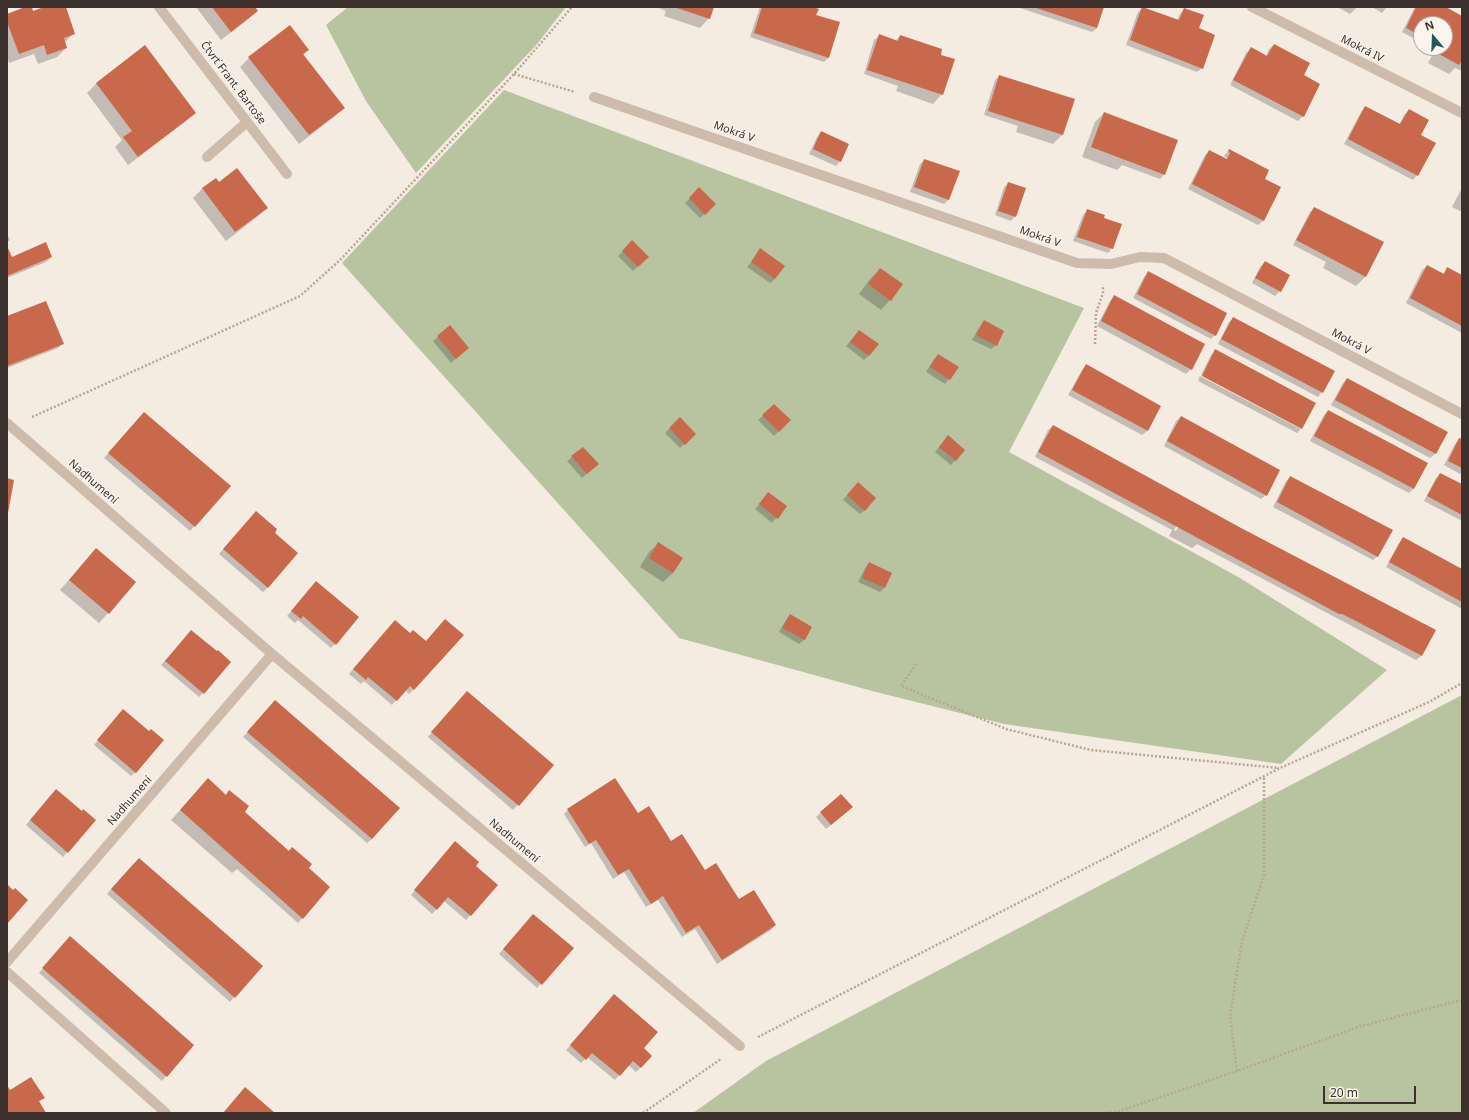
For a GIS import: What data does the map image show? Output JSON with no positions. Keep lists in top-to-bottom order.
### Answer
{
  "streets": {
    "street": [
      "Mokrá IV",
      "Čtvrť Frant. Bartoše",
      "Mokrá V",
      "Nadhumení"
    ]
  },
  "scale_bar": "20 m",
  "north": "top"
}
